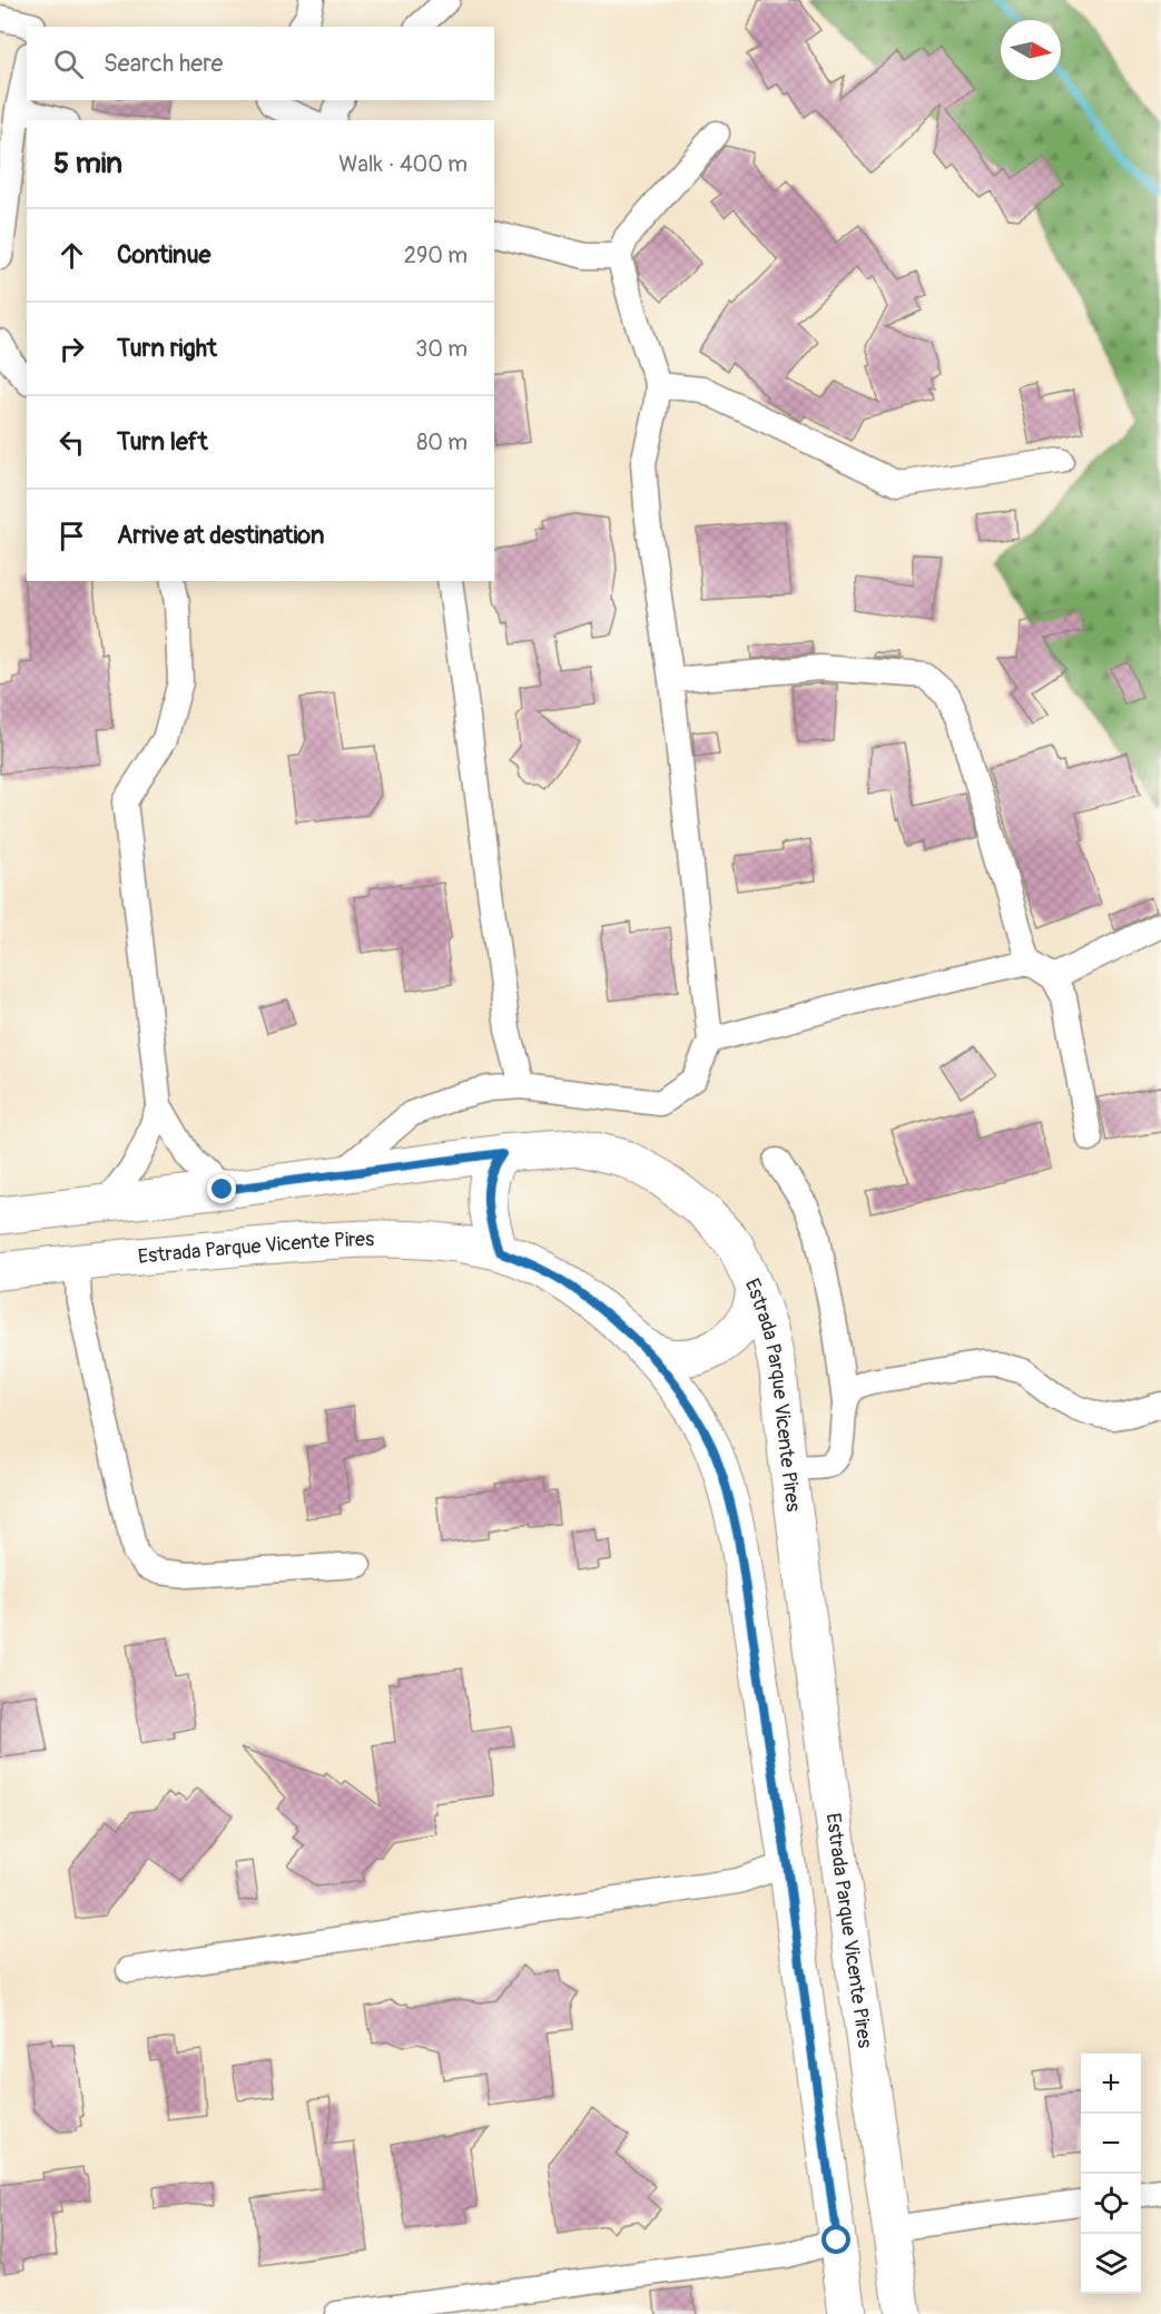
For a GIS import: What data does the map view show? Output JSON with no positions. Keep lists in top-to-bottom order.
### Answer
{
  "streets": {
    "main road": ["Estrada Parque Vicente Pires"]
  },
  "north": "right",
  "page": {
    "search": "Search here",
    "heading": ["5 min", "Walk · 400 m"],
    "list": [
      ["Continue", "290 m"],
      ["Turn right", "30 m"],
      ["Turn left", "80 m"],
      "Arrive at destination"
    ],
    "map_buttons": ["+", "−"]
  }
}
